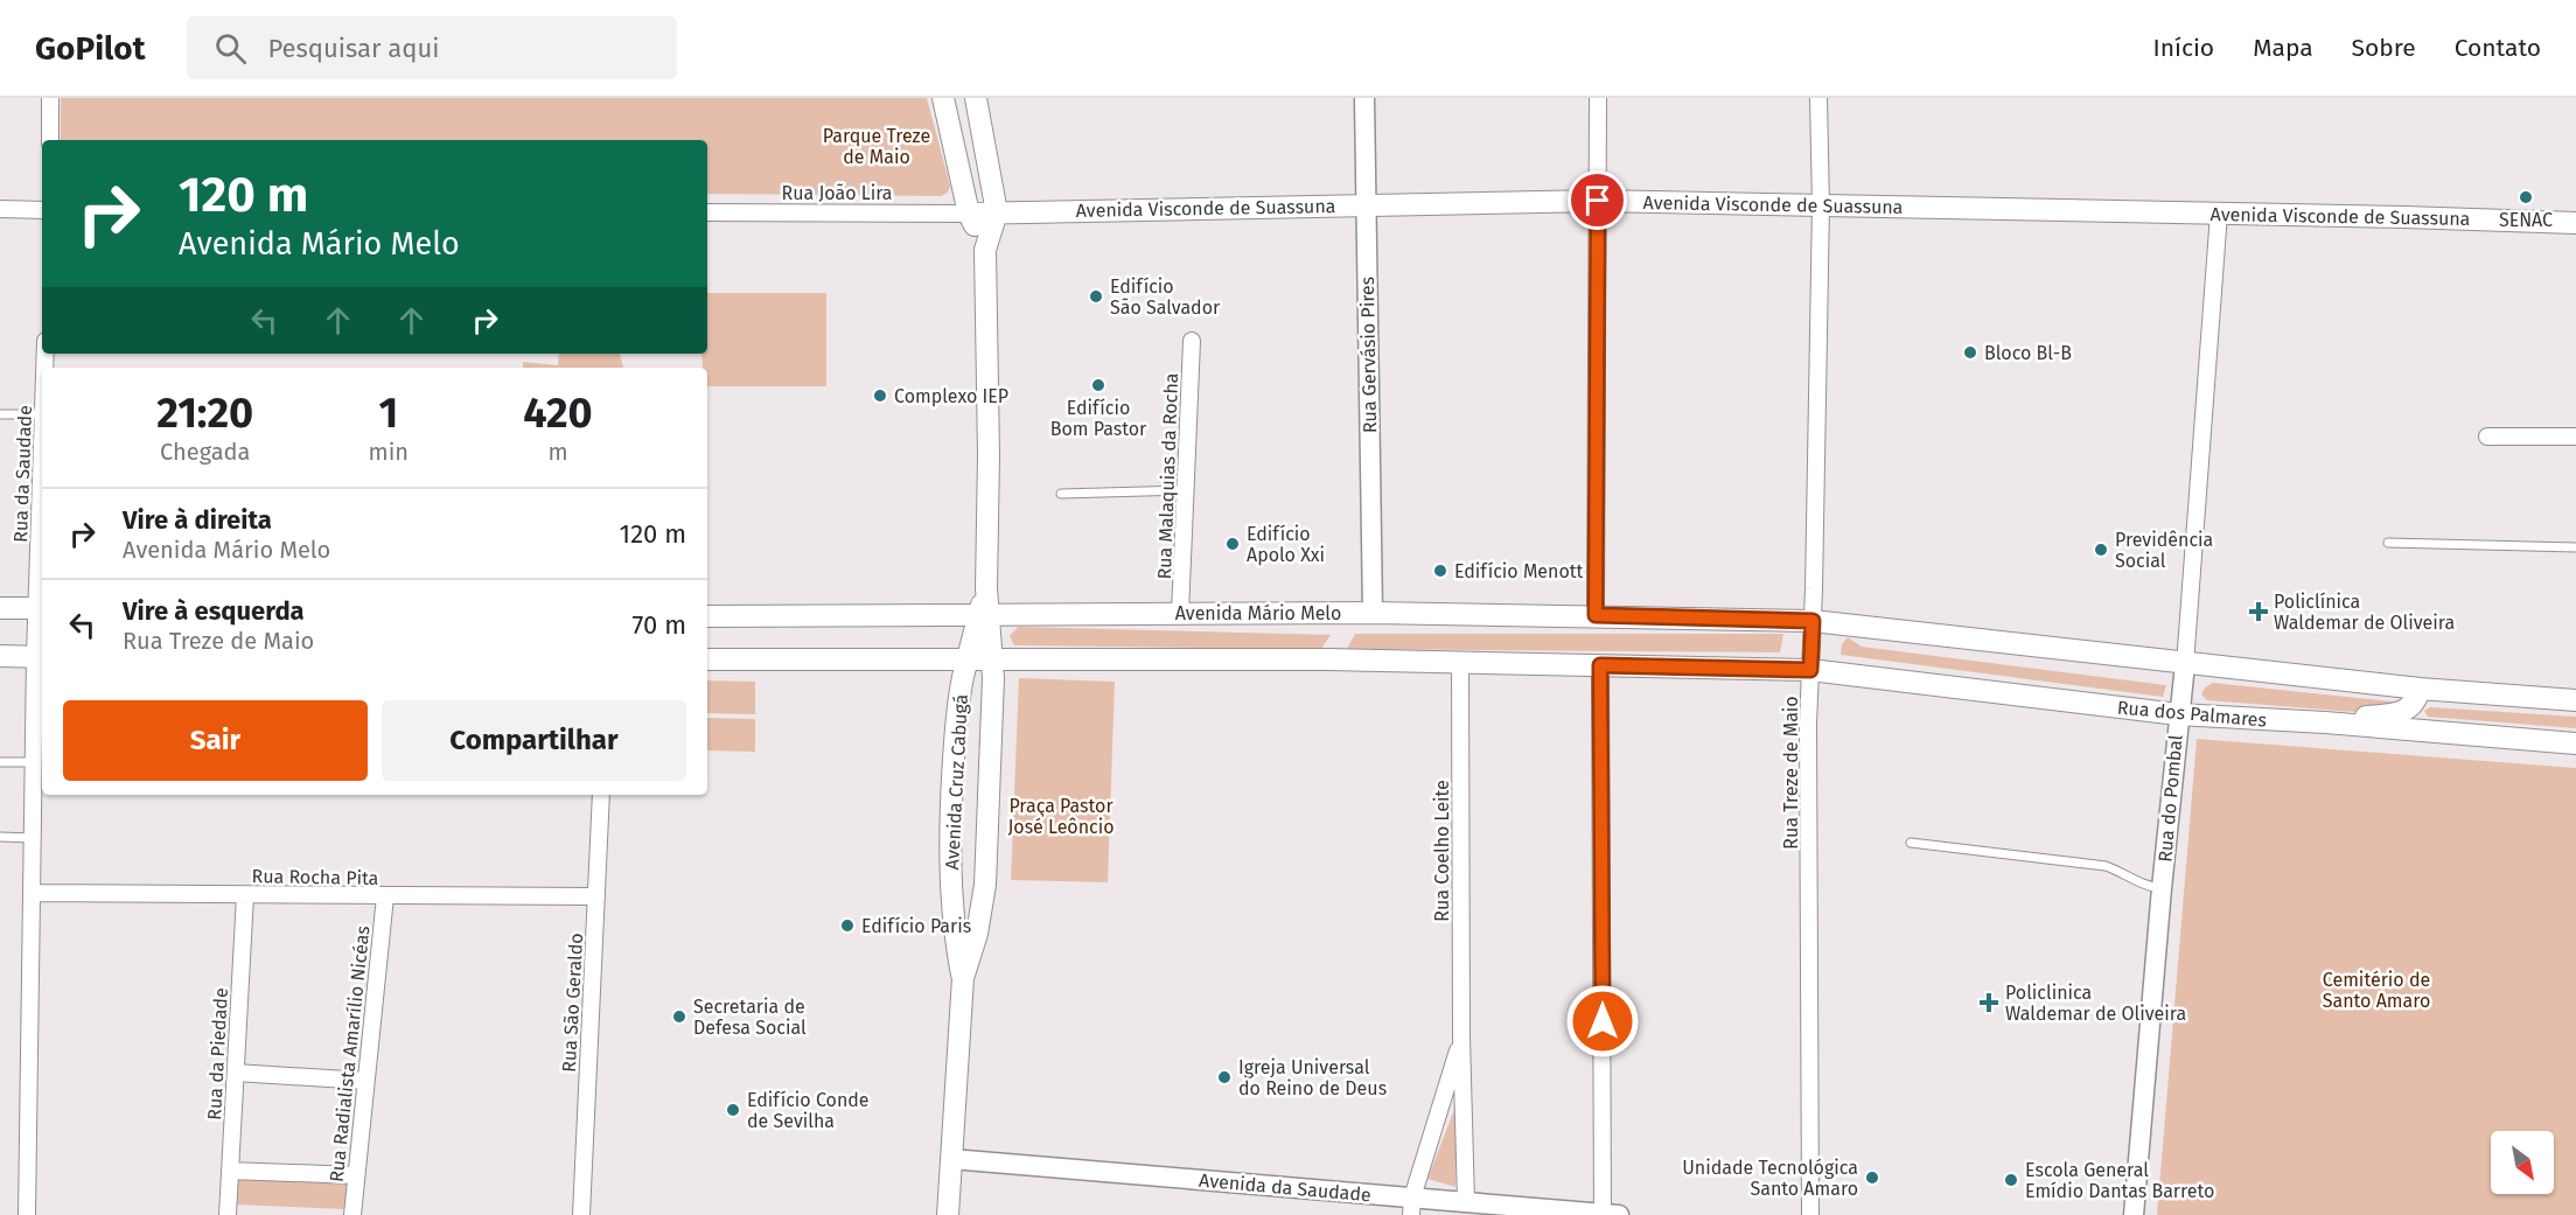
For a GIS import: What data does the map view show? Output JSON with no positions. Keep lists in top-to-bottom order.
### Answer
{
  "streets": {
    "main road": [
      "Avenida Visconde de Suassuna",
      "Avenida Mário Melo",
      "Rua dos Palmares",
      "Avenida Cruz Cabugá"
    ],
    "street": [
      "Rua João Lira",
      "Rua Gervásio Pires",
      "Rua da Saudade",
      "Rua Malaquias da Rocha",
      "Rua Treze de Maio",
      "Rua do Pombal",
      "Rua Coelho Leite",
      "Rua Rocha Pita",
      "Rua São Geraldo",
      "Rua da Piedade",
      "Rua Radialista Amarílio Nicéas",
      "Avenida da Saudade"
    ]
  },
  "crossings": [
    ["Rua João Lira", "Avenida Visconde de Suassuna"],
    ["Rua João Lira", "Avenida Cruz Cabugá"],
    ["Avenida Visconde de Suassuna", "Rua Gervásio Pires"],
    ["Avenida Visconde de Suassuna", "Rua Treze de Maio"],
    ["Avenida Visconde de Suassuna", "Avenida Cruz Cabugá"],
    ["Avenida Visconde de Suassuna", "Rua do Pombal"],
    ["Rua Gervásio Pires", "Avenida Mário Melo"],
    ["Rua da Saudade", "Rua Rocha Pita"],
    ["Rua Malaquias da Rocha", "Avenida Mário Melo"],
    ["Avenida Mário Melo", "Rua Treze de Maio"],
    ["Avenida Mário Melo", "Avenida Cruz Cabugá"],
    ["Rua dos Palmares", "Rua Treze de Maio"],
    ["Rua dos Palmares", "Rua do Pombal"],
    ["Avenida Cruz Cabugá", "Avenida da Saudade"],
    ["Rua Coelho Leite", "Avenida da Saudade"],
    ["Rua Rocha Pita", "Rua São Geraldo"],
    ["Rua Rocha Pita", "Rua da Piedade"],
    ["Rua Rocha Pita", "Rua Radialista Amarílio Nicéas"]
  ],
  "parks": ["Parque Treze de Maio", "Praça Pastor José Leôncio", "Cemitério de Santo Amaro"],
  "places": {
    "other": [
      "SENAC",
      "Edifício São Salvador",
      "Bloco Bl-B",
      "Edifício Bom Pastor",
      "Complexo IEP",
      "Edifício Apolo Xxi",
      "Previdência Social",
      "Edifício Menott",
      "Edifício Paris",
      "Secretaria de Defesa Social",
      "Igreja Universal do Reino de Deus",
      "Edifício Conde de Sevilha",
      "Unidade Tecnológica Santo Amaro",
      "Escola General Emídio Dantas Barreto"
    ],
    "health": ["Policlínica Waldemar de Oliveira", "Policlinica Waldemar de Oliveira"]
  },
  "north": "bottom right",
  "page": {
    "header": "GoPilot",
    "search": "Pesquisar aqui",
    "nav": [
      "Início",
      "Mapa",
      "Sobre",
      "Contato"
    ],
    "turn": ["120 m", "Avenida Mário Melo"],
    "eta": [
      "21:20",
      "Chegada",
      "1",
      "min",
      "420",
      "m"
    ],
    "list": [
      {
        "name": "Vire à direita",
        "note": "Avenida Mário Melo",
        "value": "120 m"
      },
      {
        "name": "Vire à esquerda",
        "note": "Rua Treze de Maio",
        "value": "70 m"
      }
    ],
    "buttons": ["Sair", "Compartilhar"]
  }
}
